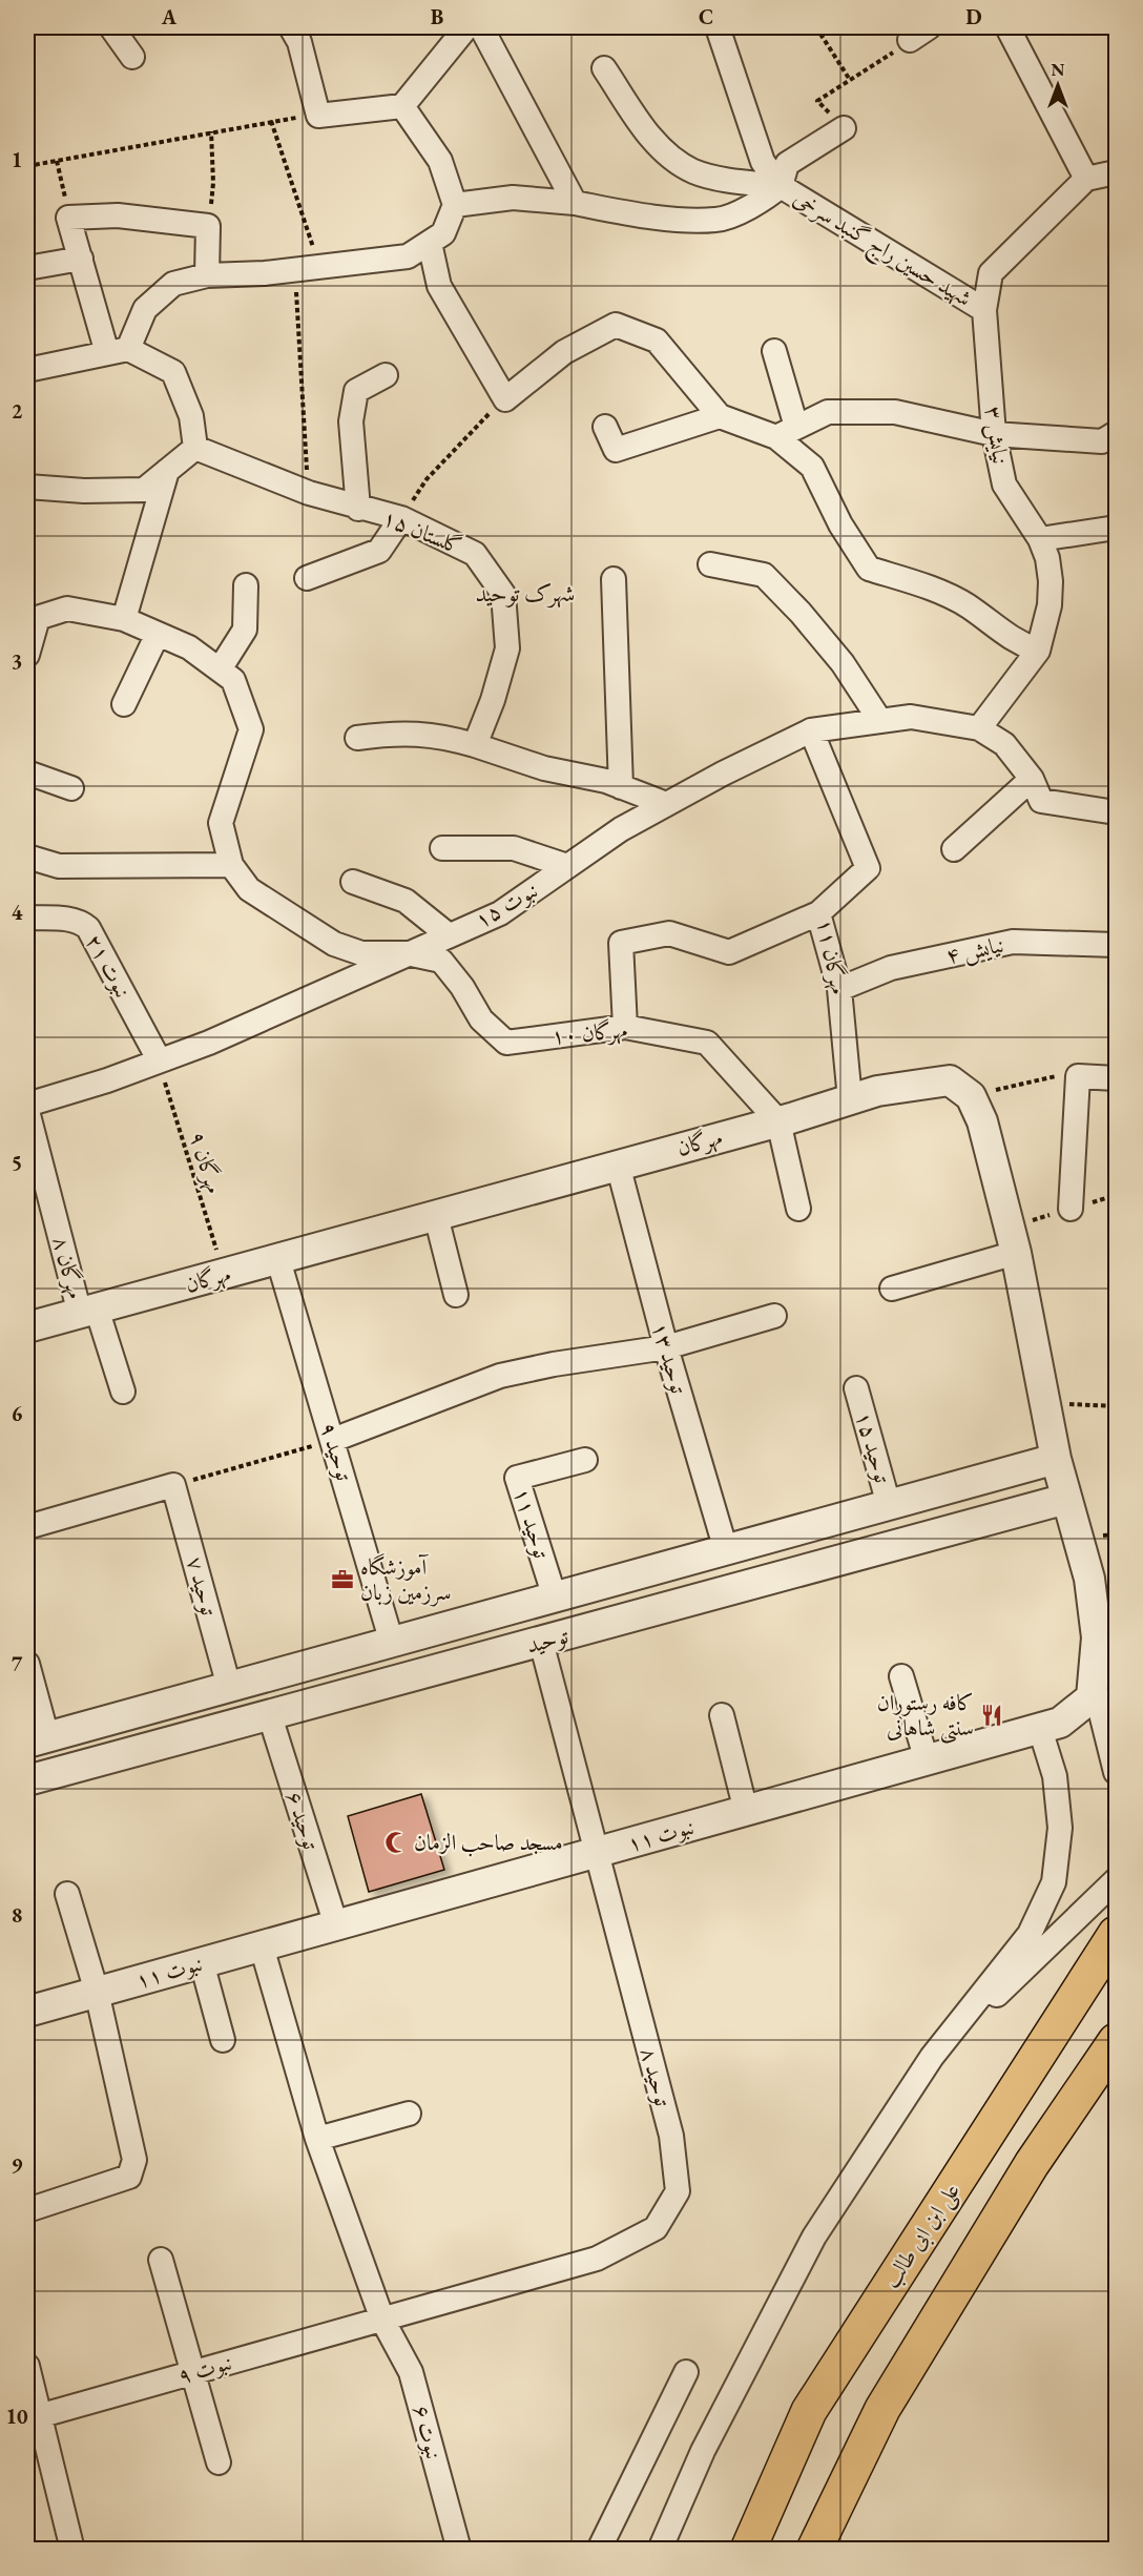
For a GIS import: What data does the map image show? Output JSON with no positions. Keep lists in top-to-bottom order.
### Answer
{
  "streets": {
    "main road": ["علی ابن ابی طالب"],
    "street": [
      "شهید حسین راج گنبد سرخی",
      "نیایش ۳",
      "گلستان ۱۵",
      "نبوت ۱۵",
      "نیایش ۴",
      "مهرگان ۱۱",
      "نبوت ۲۱",
      "مهرگان ۱۰",
      "مهرگان",
      "مهرگان ۸",
      "توحید ۱۳",
      "توحید ۱۵",
      "توحید ۹",
      "توحید ۱۱",
      "توحید ۷",
      "توحید",
      "توحید ۶",
      "نبوت ۱۱",
      "توحید ۸",
      "نبوت ۹",
      "نبوت ۶"
    ],
    "path": ["مهرگان ۹"]
  },
  "crossings": [
    ["شهید حسین راج گنبد سرخی", "نیایش ۳"],
    ["نیایش ۳", "نبوت ۱۵"],
    ["نبوت ۱۵", "مهرگان ۱۱"],
    ["نبوت ۱۵", "نبوت ۲۱"],
    ["نبوت ۱۵", "مهرگان ۱۰"],
    ["نبوت ۱۵", "مهرگان ۹"],
    ["نیایش ۴", "مهرگان ۱۱"],
    ["مهرگان ۱۱", "مهرگان"],
    ["نبوت ۲۱", "مهرگان ۹"],
    ["مهرگان ۱۰", "مهرگان"],
    ["مهرگان", "مهرگان ۹"],
    ["مهرگان", "مهرگان ۸"],
    ["مهرگان", "توحید ۱۳"],
    ["مهرگان", "توحید ۹"],
    ["توحید ۱۳", "توحید"],
    ["توحید ۱۵", "توحید"],
    ["توحید ۹", "توحید"],
    ["توحید ۱۱", "توحید"],
    ["توحید ۷", "توحید"],
    ["توحید", "توحید ۶"],
    ["توحید", "نبوت ۱۱"],
    ["توحید", "توحید ۸"],
    ["توحید ۶", "نبوت ۱۱"],
    ["نبوت ۱۱", "توحید ۸"],
    ["نبوت ۱۱", "نبوت ۶"],
    ["توحید ۸", "نبوت ۹"],
    ["توحید ۸", "نبوت ۶"],
    ["نبوت ۹", "نبوت ۶"]
  ],
  "districts": ["شهرک توحید"],
  "places": {
    "office": ["آموزشگاه سرزمین زبان"],
    "restaurant": ["کافه رستوران سنتی شاهانی"],
    "mosque": ["مسجد صاحب الزمان"]
  },
  "north": "top",
  "grid": {
    "columns": [
      "A",
      "B",
      "C",
      "D"
    ],
    "rows": [
      "1",
      "2",
      "3",
      "4",
      "5",
      "6",
      "7",
      "8",
      "9",
      "10"
    ]
  }
}
